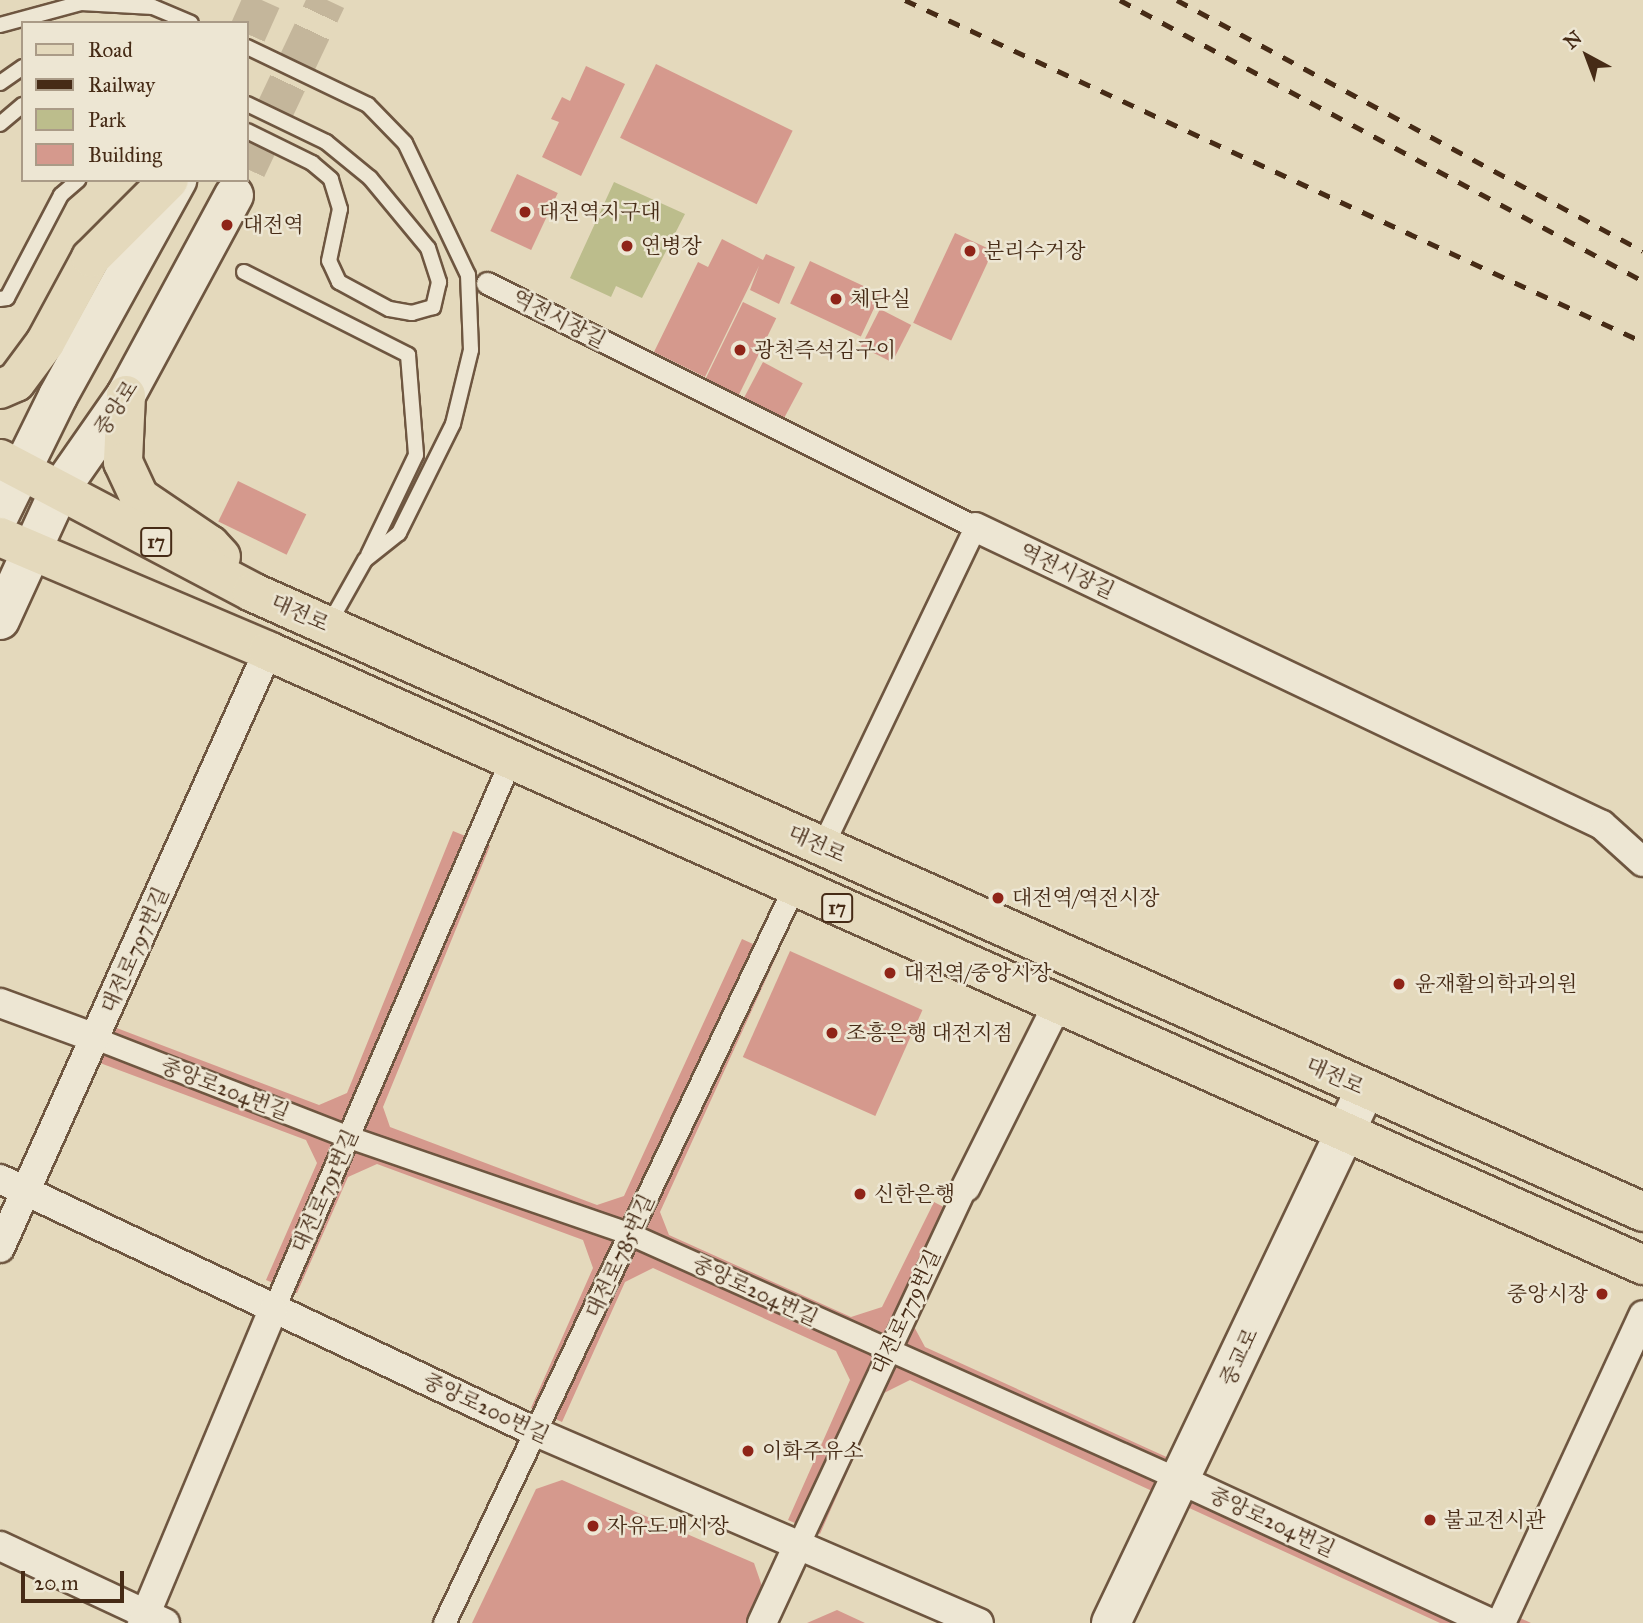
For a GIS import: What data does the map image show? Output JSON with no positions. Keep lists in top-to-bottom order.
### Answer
{
  "streets": {
    "main road": [
      "중앙로",
      "17",
      "대전로",
      "중교로"
    ],
    "street": [
      "역전시장길",
      "대전로797번길",
      "중앙로204번길",
      "대전로791번길",
      "대전로785번길",
      "대전로779번길",
      "중앙로200번길"
    ]
  },
  "crossings": [
    ["중앙로", "17"],
    ["중앙로", "대전로"],
    ["17", "대전로797번길"],
    ["17", "대전로791번길"],
    ["17", "대전로785번길"],
    ["17", "대전로779번길"],
    ["17", "중교로"],
    ["대전로", "중교로"],
    ["대전로797번길", "중앙로204번길"],
    ["대전로797번길", "중앙로200번길"],
    ["중앙로204번길", "대전로791번길"],
    ["중앙로204번길", "대전로785번길"],
    ["중앙로204번길", "대전로779번길"],
    ["중앙로204번길", "중교로"],
    ["대전로791번길", "중앙로200번길"],
    ["대전로785번길", "중앙로200번길"],
    ["대전로779번길", "중앙로200번길"]
  ],
  "places": [
    "대전역지구대",
    "대전역",
    "연병장",
    "분리수거장",
    "체단실",
    "광천즉석김구이",
    "대전역/역전시장",
    "대전역/중앙시장",
    "윤재활의학과의원",
    "조흥은행 대전지점",
    "신한은행",
    "중앙시장",
    "이화주유소",
    "불교전시관",
    "자유도매시장"
  ],
  "legend": [
    "Road",
    "Railway",
    "Park",
    "Building"
  ],
  "scale_bar": "20 m",
  "north": "top left"
}
